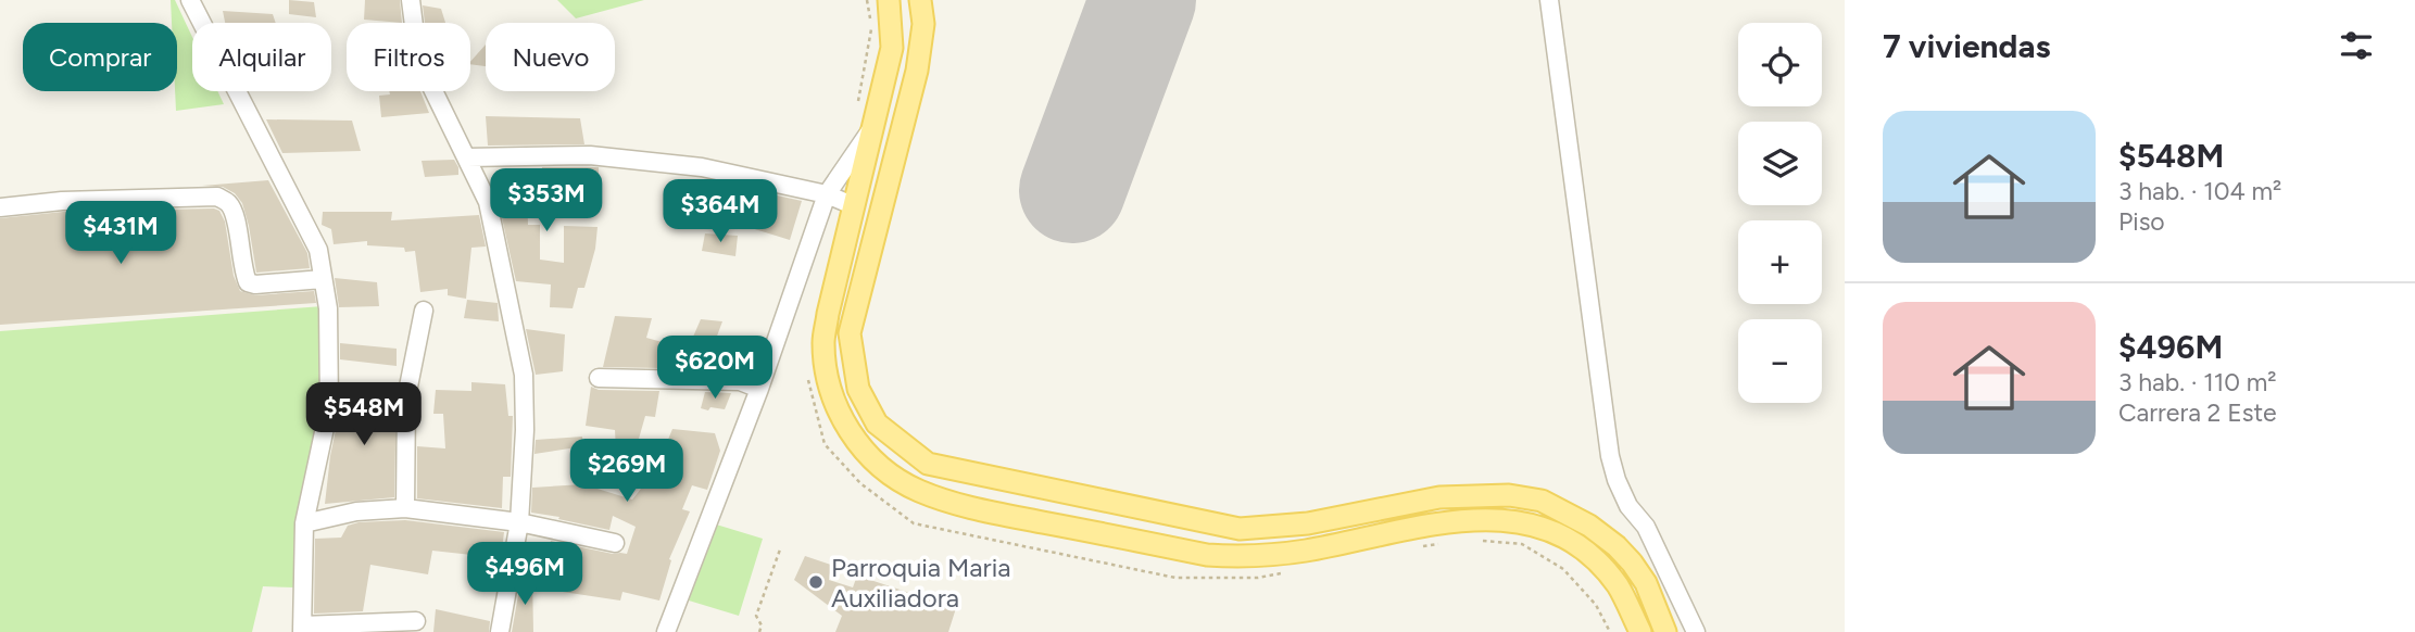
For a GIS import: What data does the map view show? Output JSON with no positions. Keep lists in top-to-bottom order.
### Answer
{
  "places": ["Parroquia Maria Auxiliadora"],
  "page": {
    "heading": "7 viviendas",
    "map_buttons": ["+", "−"],
    "chip": [
      "Comprar",
      "Alquilar",
      "Filtros",
      "Nuevo"
    ],
    "list": [
      {
        "name": "$548M",
        "note": "3 hab. · 104 m² · Piso"
      },
      {
        "name": "$496M",
        "note": "3 hab. · 110 m² · Carrera 2 Este"
      }
    ],
    "price": [
      "$353M",
      "$364M",
      "$431M",
      "$620M",
      "$548M",
      "$269M",
      "$496M"
    ]
  }
}
